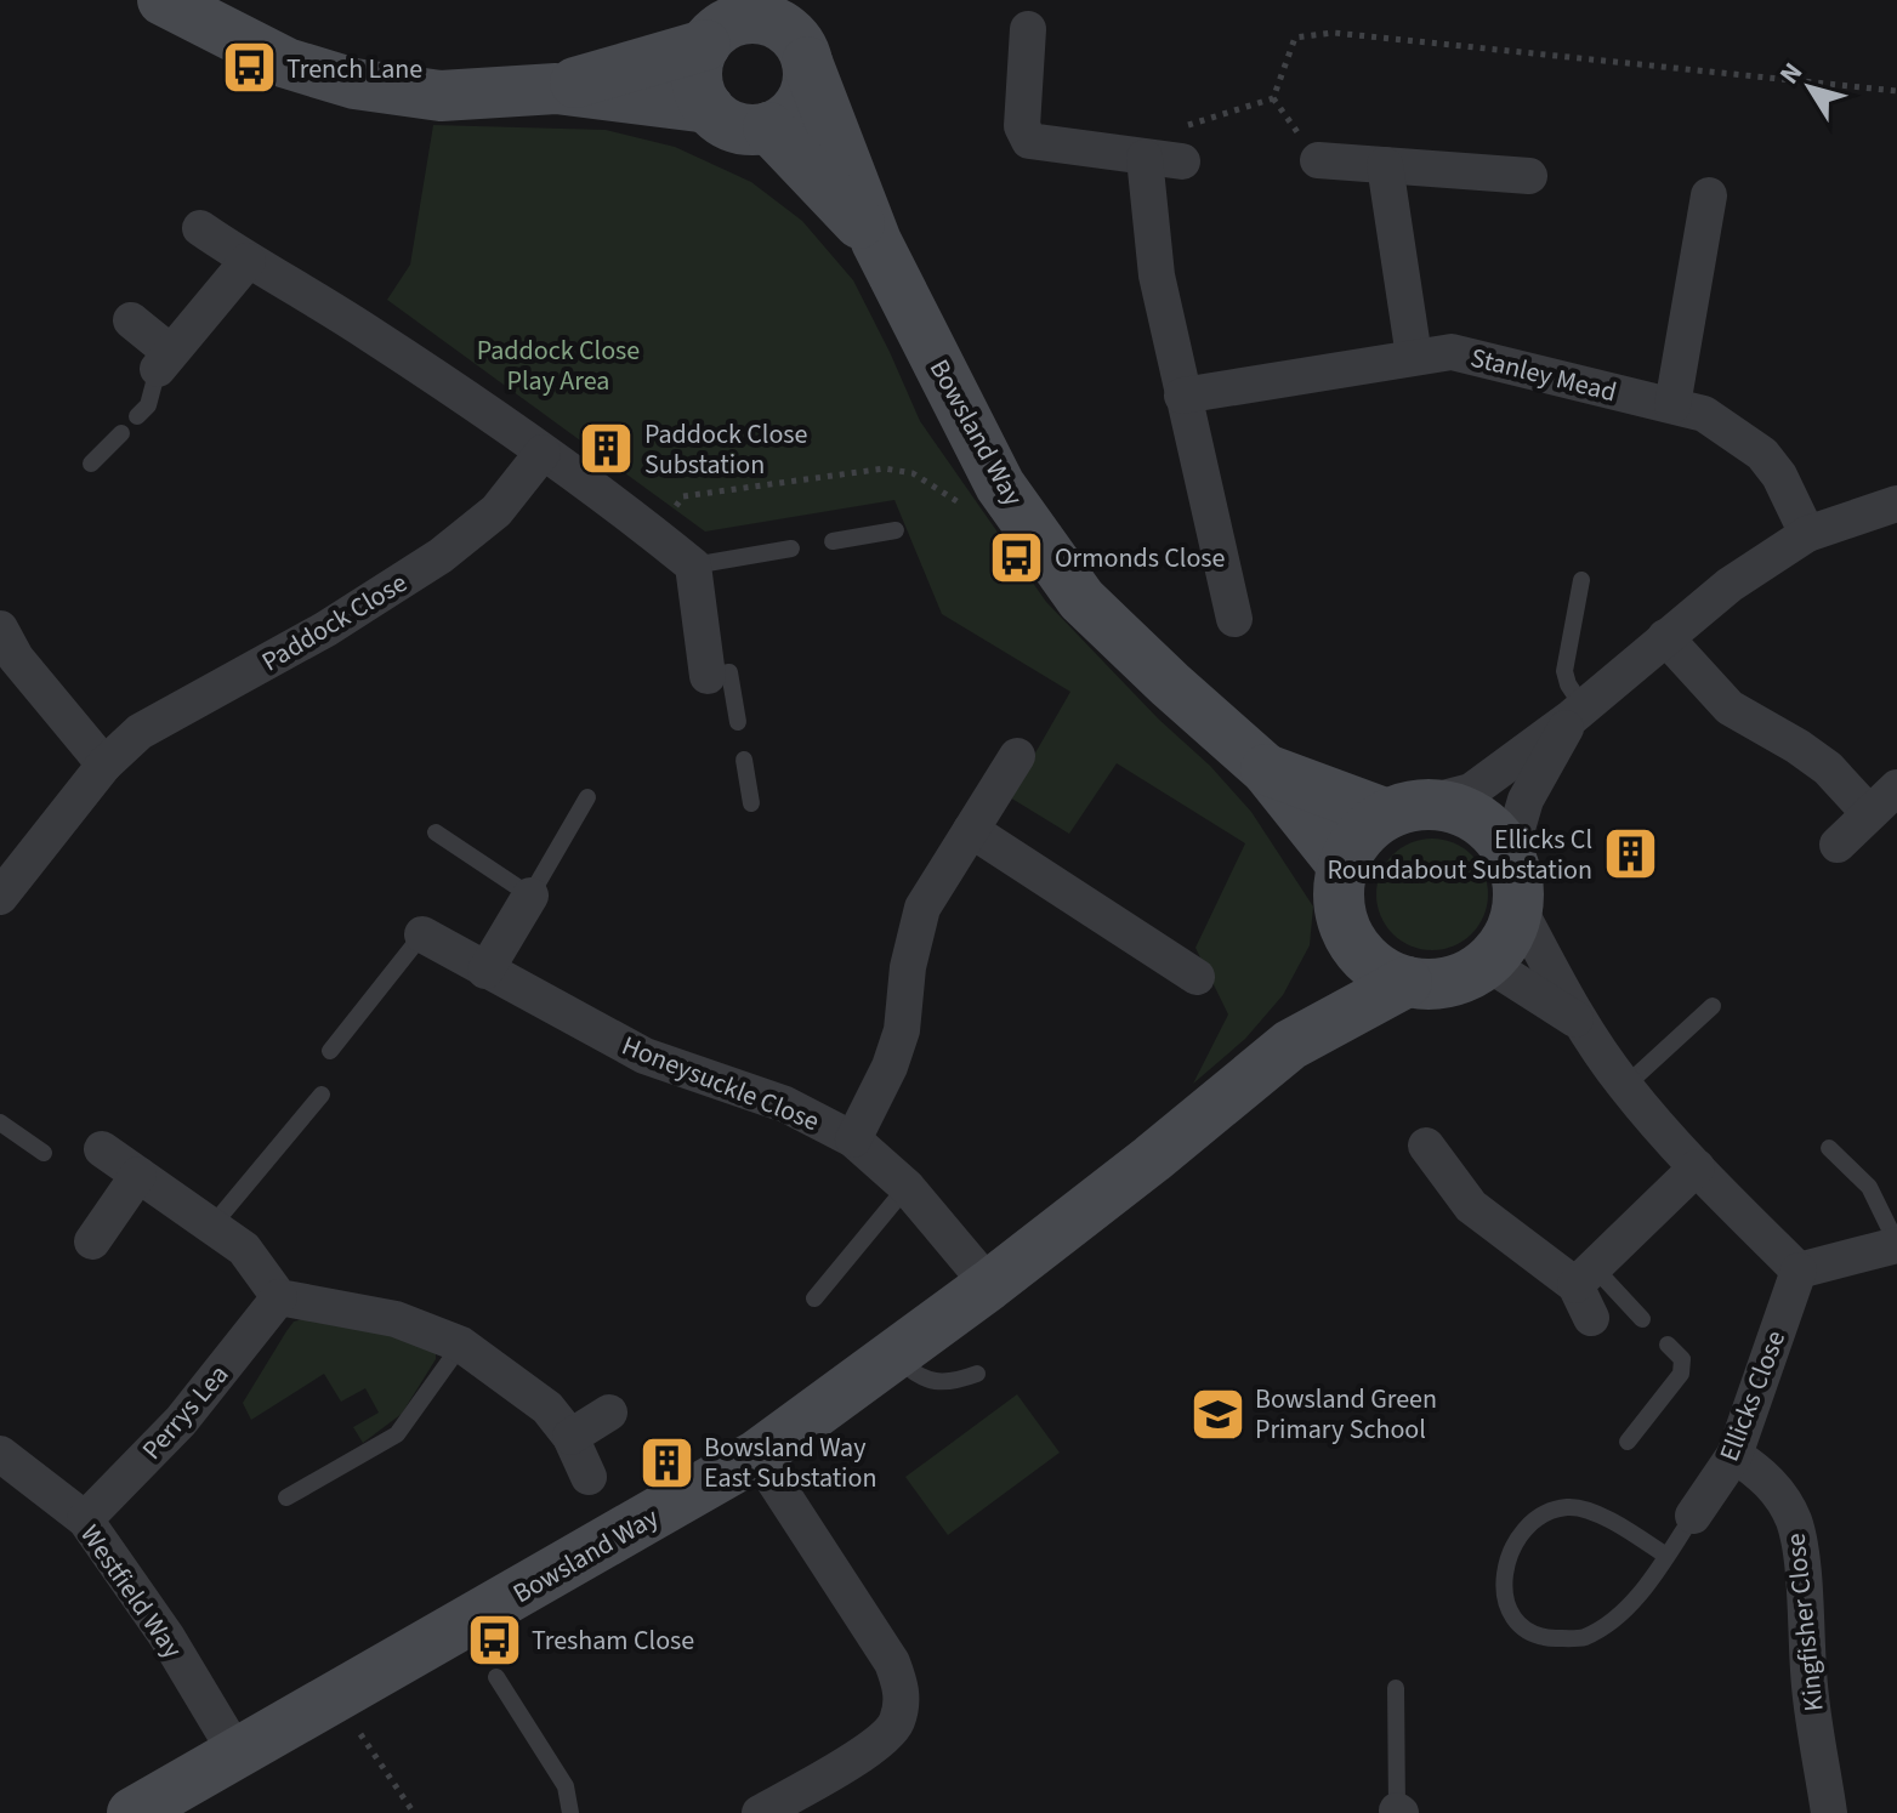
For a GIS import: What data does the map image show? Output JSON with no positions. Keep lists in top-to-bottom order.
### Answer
{
  "streets": {
    "street": [
      "Stanley Mead",
      "Bowsland Way",
      "Paddock Close",
      "Honeysuckle Close",
      "Ellicks Close",
      "Perrys Lea",
      "Westfield Way",
      "Kingfisher Close"
    ]
  },
  "crossings": [
    ["Bowsland Way", "Honeysuckle Close"],
    ["Bowsland Way", "Westfield Way"],
    ["Ellicks Close", "Kingfisher Close"],
    ["Perrys Lea", "Westfield Way"]
  ],
  "parks": ["Paddock Close Play Area"],
  "places": {
    "bus stop": ["Trench Lane", "Ormonds Close", "Tresham Close"],
    "building": ["Paddock Close Substation", "Ellicks Cl Roundabout Substation", "Bowsland Way East Substation"],
    "school or university": ["Bowsland Green Primary School"]
  },
  "north": "top left"
}
